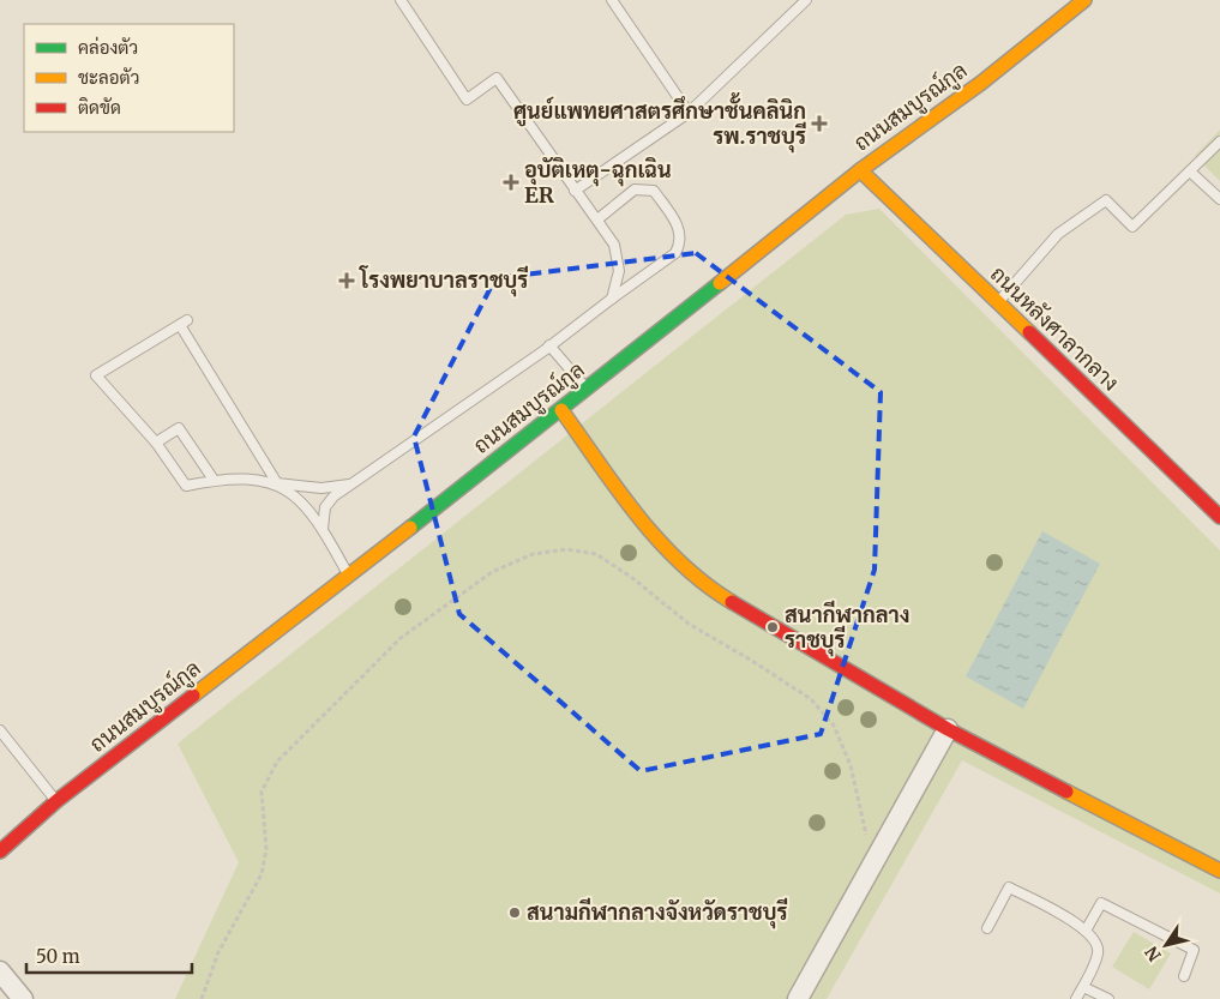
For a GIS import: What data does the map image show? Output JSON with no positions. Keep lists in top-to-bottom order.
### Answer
{
  "streets": {
    "street": ["ถนนสมบูรณ์กูล", "ถนนหลังศาลากลาง"]
  },
  "crossings": [
    ["ถนนสมบูรณ์กูล", "ถนนหลังศาลากลาง"]
  ],
  "places": {
    "health": ["ศูนย์แพทยศาสตรศึกษาชั้นคลินิก รพ.ราชบุรี", "อุบัติเหตุ-ฉุกเฉิน ER", "โรงพยาบาลราชบุรี"],
    "other": ["สนากีฬากลาง ราชบุรี", "สนามกีฬากลางจังหวัดราชบุรี"]
  },
  "legend": ["คล่องตัว", "ชะลอตัว", "ติดขัด"],
  "scale_bar": "50 m",
  "north": "bottom left"
}
